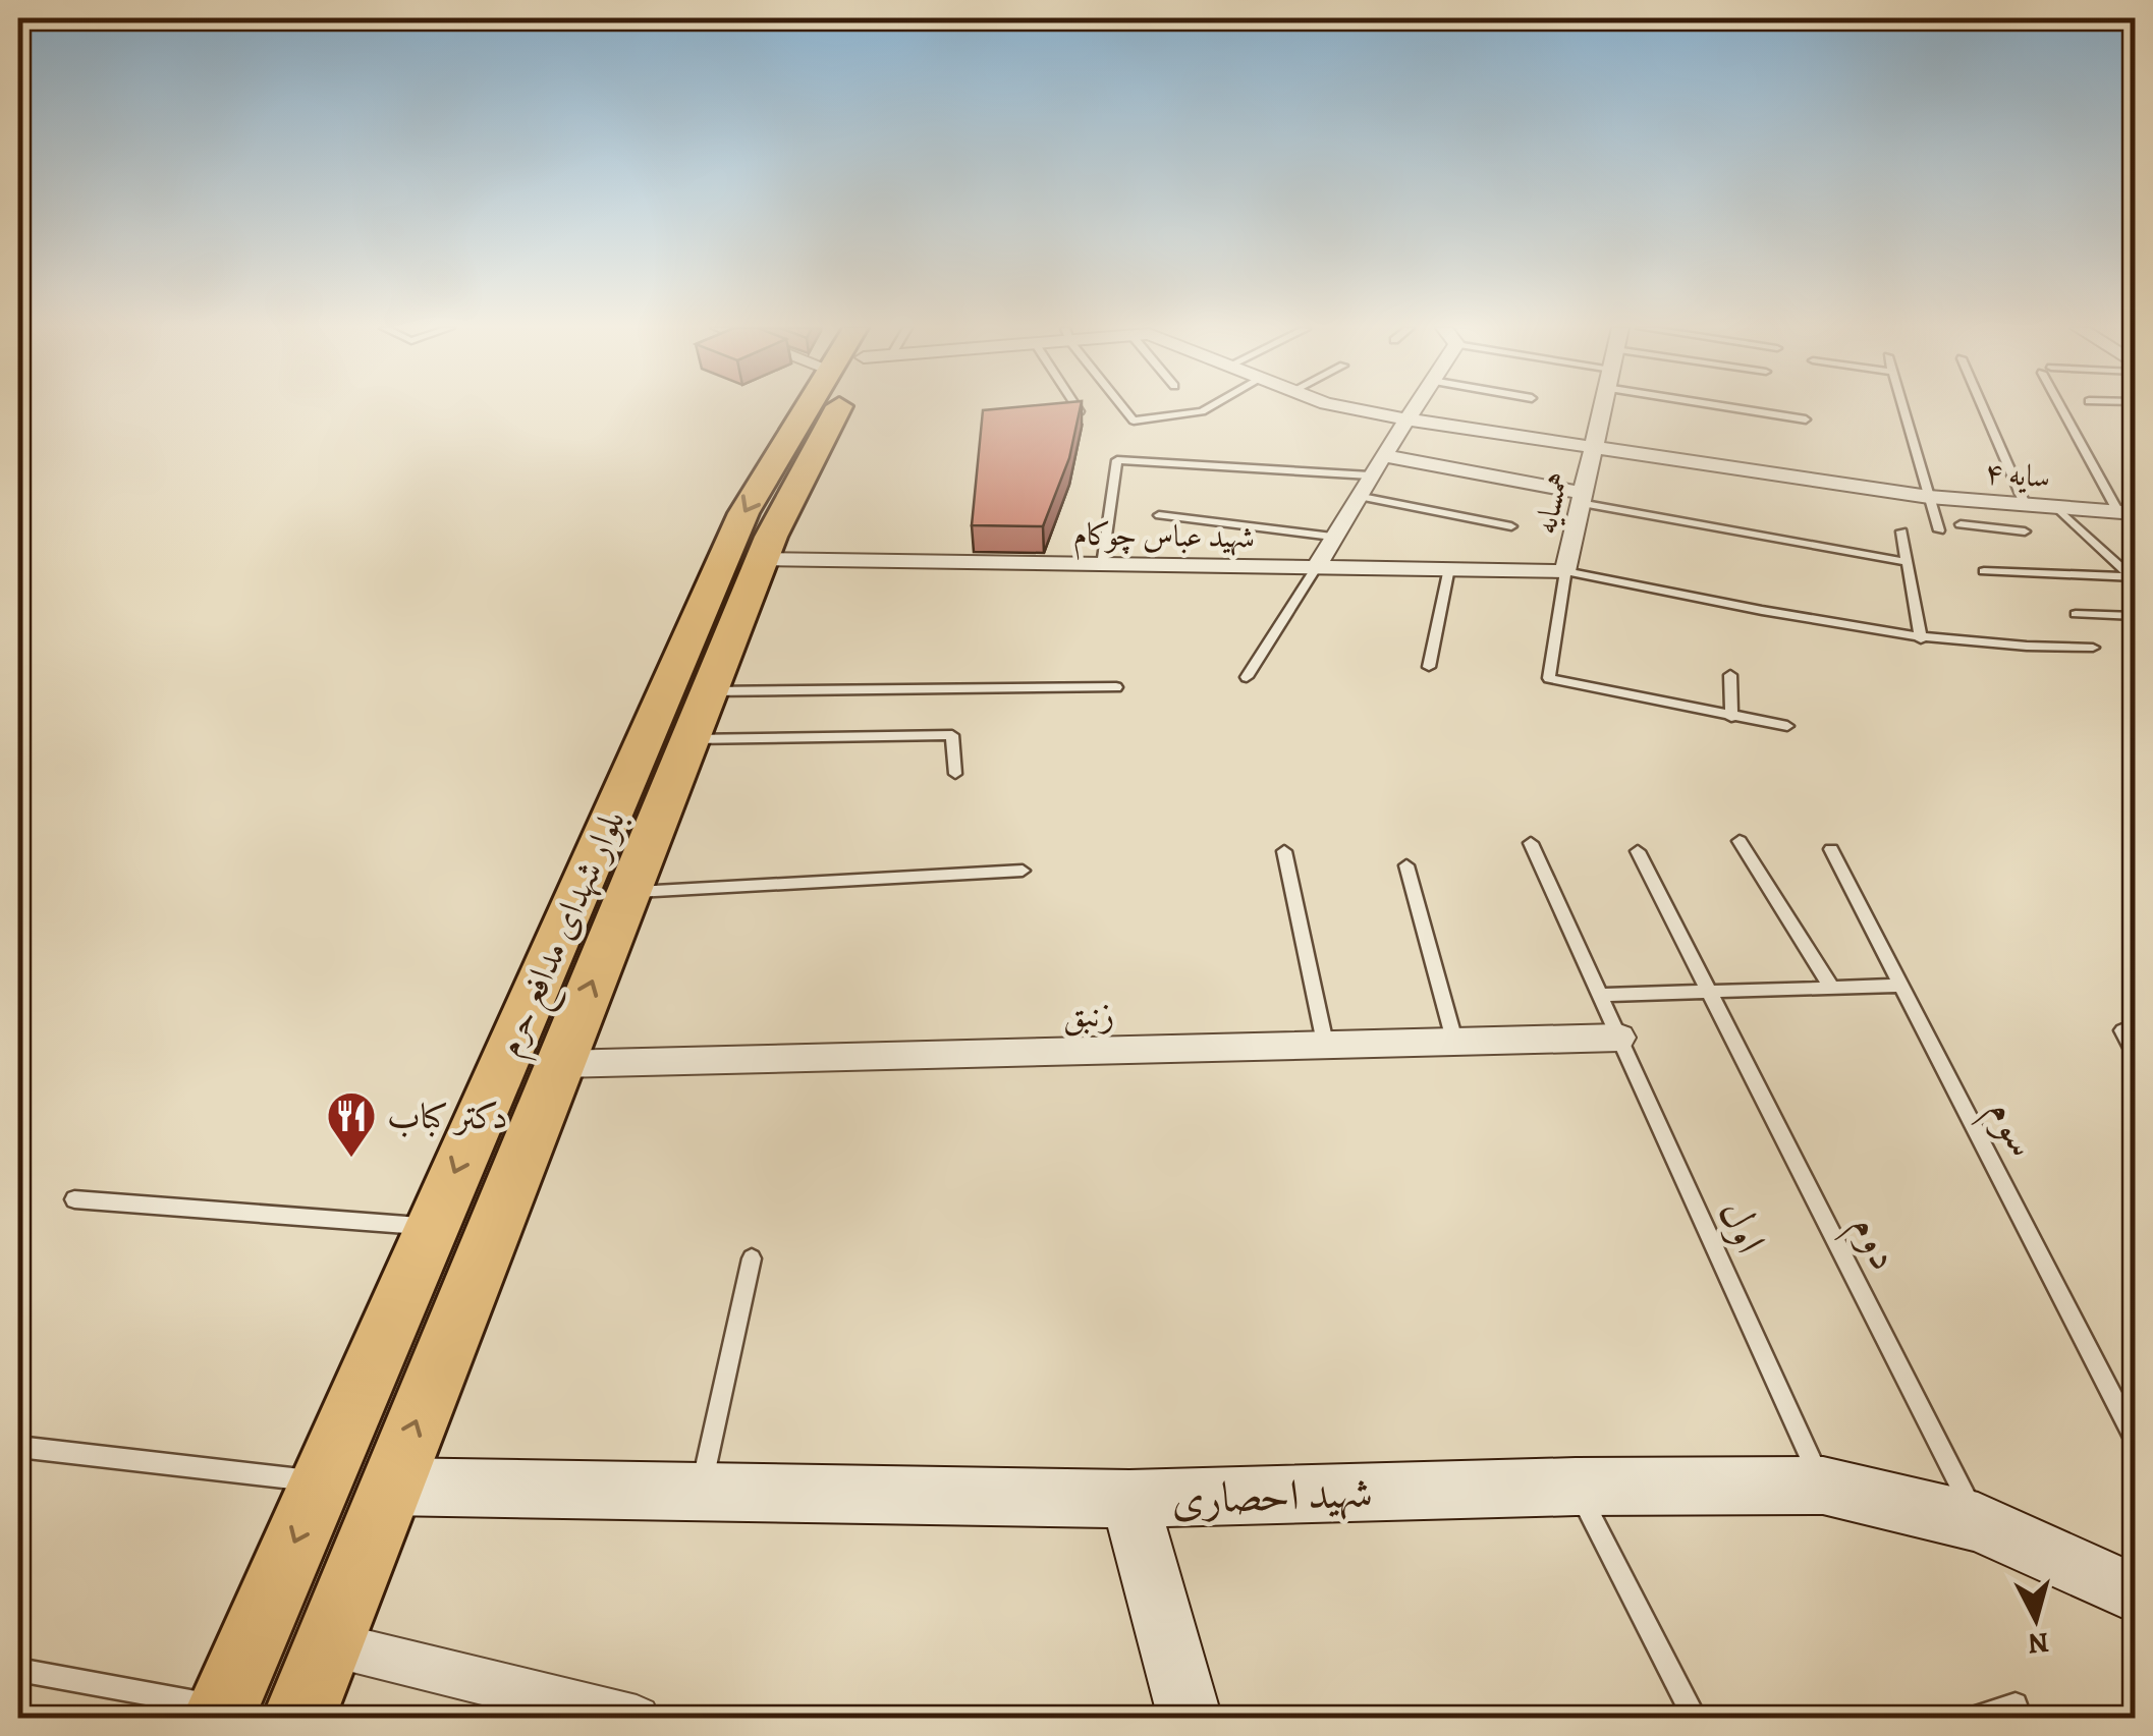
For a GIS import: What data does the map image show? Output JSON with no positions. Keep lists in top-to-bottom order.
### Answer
{
  "streets": {
    "main road": ["بلوار شهدای مدافع حرم"],
    "street": [
      "سایه ۴",
      "همسایه",
      "شهید عباس چوکام",
      "زنبق",
      "شهید احصاری"
    ],
    "lane": ["سوم", "اول", "دوم"]
  },
  "crossings": [
    ["سایه ۴", "همسایه"],
    ["همسایه", "شهید عباس چوکام"],
    ["شهید عباس چوکام", "بلوار شهدای مدافع حرم"],
    ["بلوار شهدای مدافع حرم", "زنبق"],
    ["بلوار شهدای مدافع حرم", "شهید احصاری"],
    ["زنبق", "اول"],
    ["اول", "شهید احصاری"],
    ["دوم", "شهید احصاری"]
  ],
  "places": {
    "restaurant": ["دکتر کباب"]
  },
  "north": "bottom"
}
